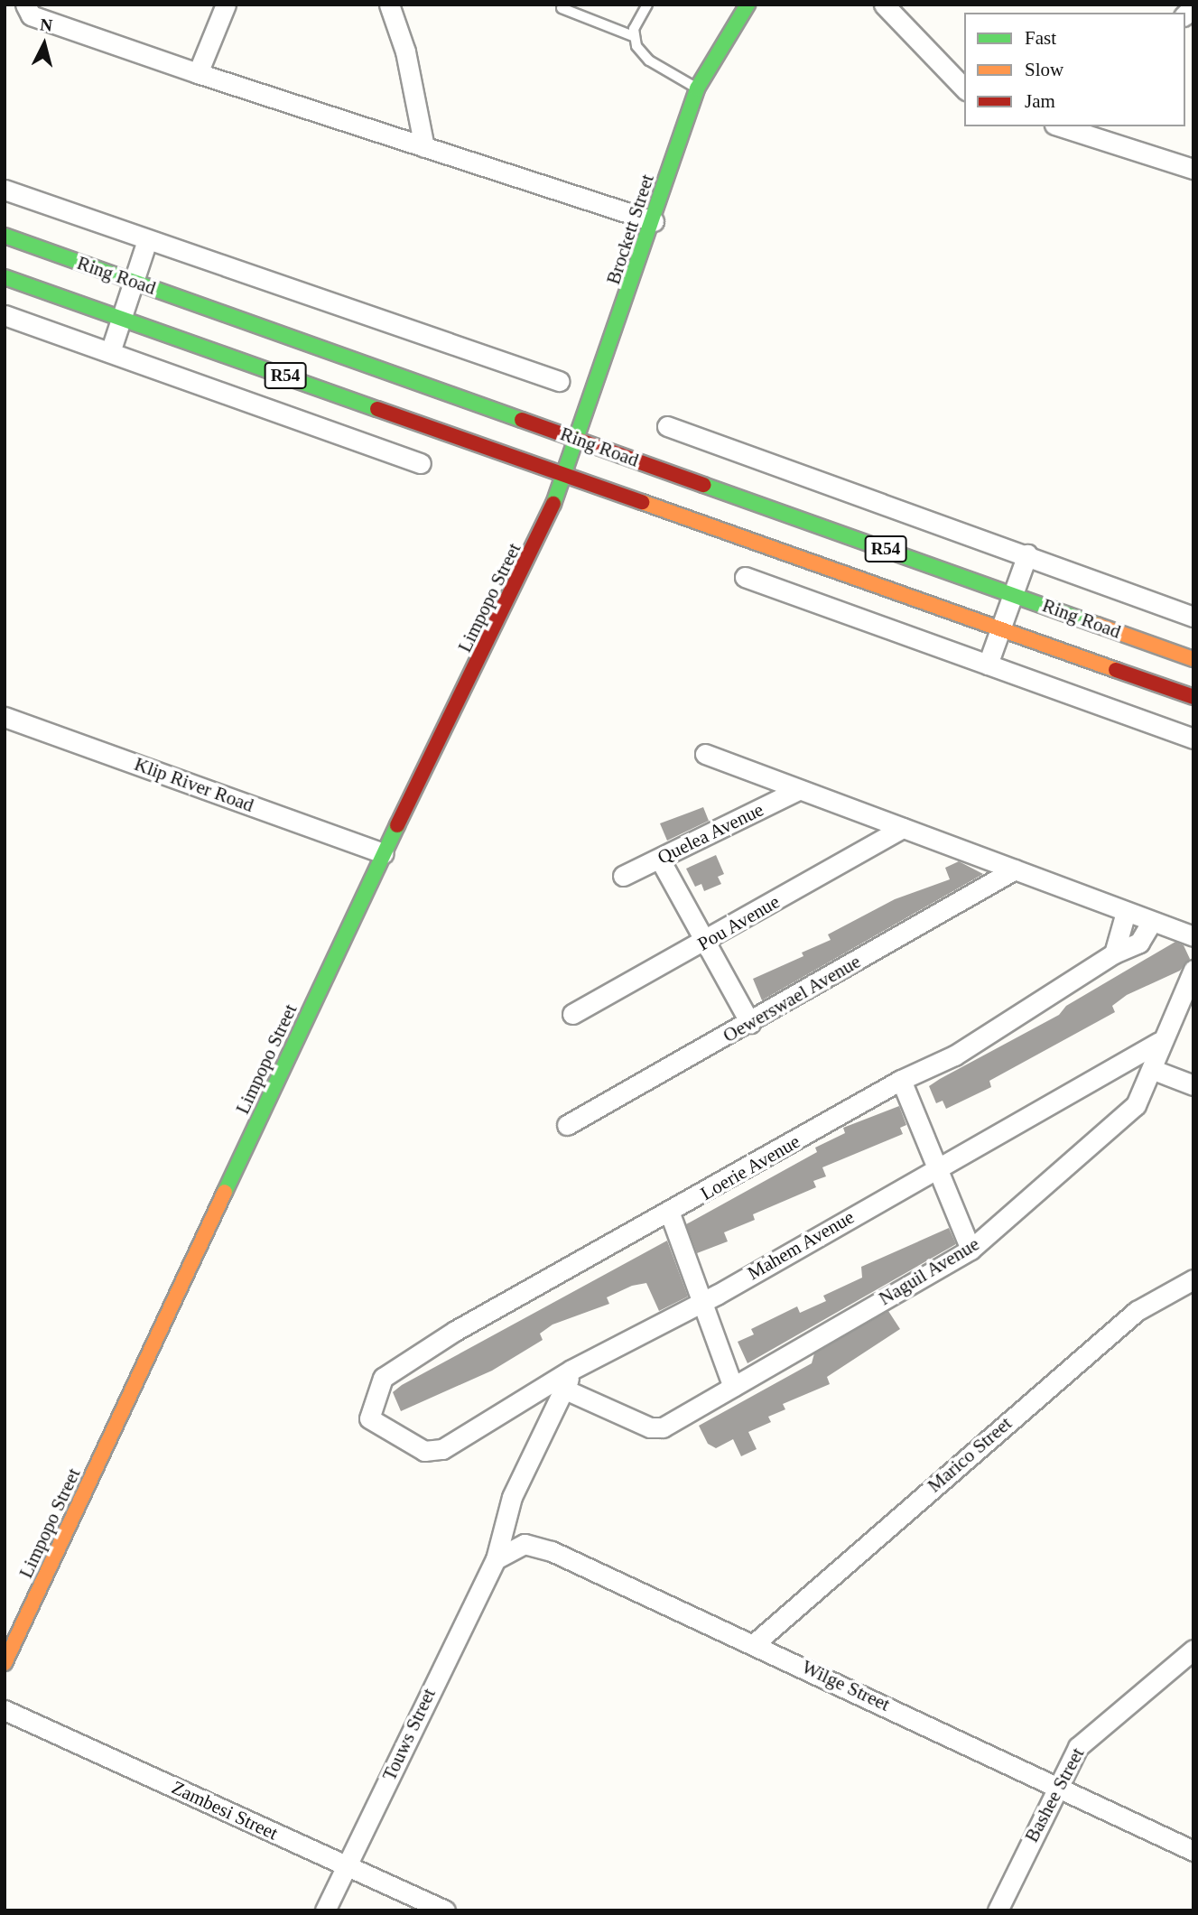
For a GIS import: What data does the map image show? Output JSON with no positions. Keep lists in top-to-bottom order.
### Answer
{
  "streets": {
    "main road": [
      "Brockett Street",
      "Ring Road",
      "R54",
      "Limpopo Street"
    ],
    "street": [
      "Klip River Road",
      "Quelea Avenue",
      "Pou Avenue",
      "Oewerswael Avenue",
      "Loerie Avenue",
      "Mahem Avenue",
      "Naguil Avenue",
      "Marico Street",
      "Wilge Street",
      "Touws Street",
      "Bashee Street",
      "Zambesi Street"
    ]
  },
  "crossings": [
    ["Brockett Street", "Ring Road"],
    ["Brockett Street", "Limpopo Street"],
    ["Ring Road", "Limpopo Street"],
    ["Limpopo Street", "Klip River Road"],
    ["Loerie Avenue", "Mahem Avenue"],
    ["Mahem Avenue", "Naguil Avenue"],
    ["Mahem Avenue", "Touws Street"],
    ["Naguil Avenue", "Touws Street"],
    ["Marico Street", "Wilge Street"],
    ["Wilge Street", "Touws Street"],
    ["Wilge Street", "Bashee Street"],
    ["Touws Street", "Zambesi Street"]
  ],
  "legend": ["Fast", "Slow", "Jam"],
  "north": "top"
}
